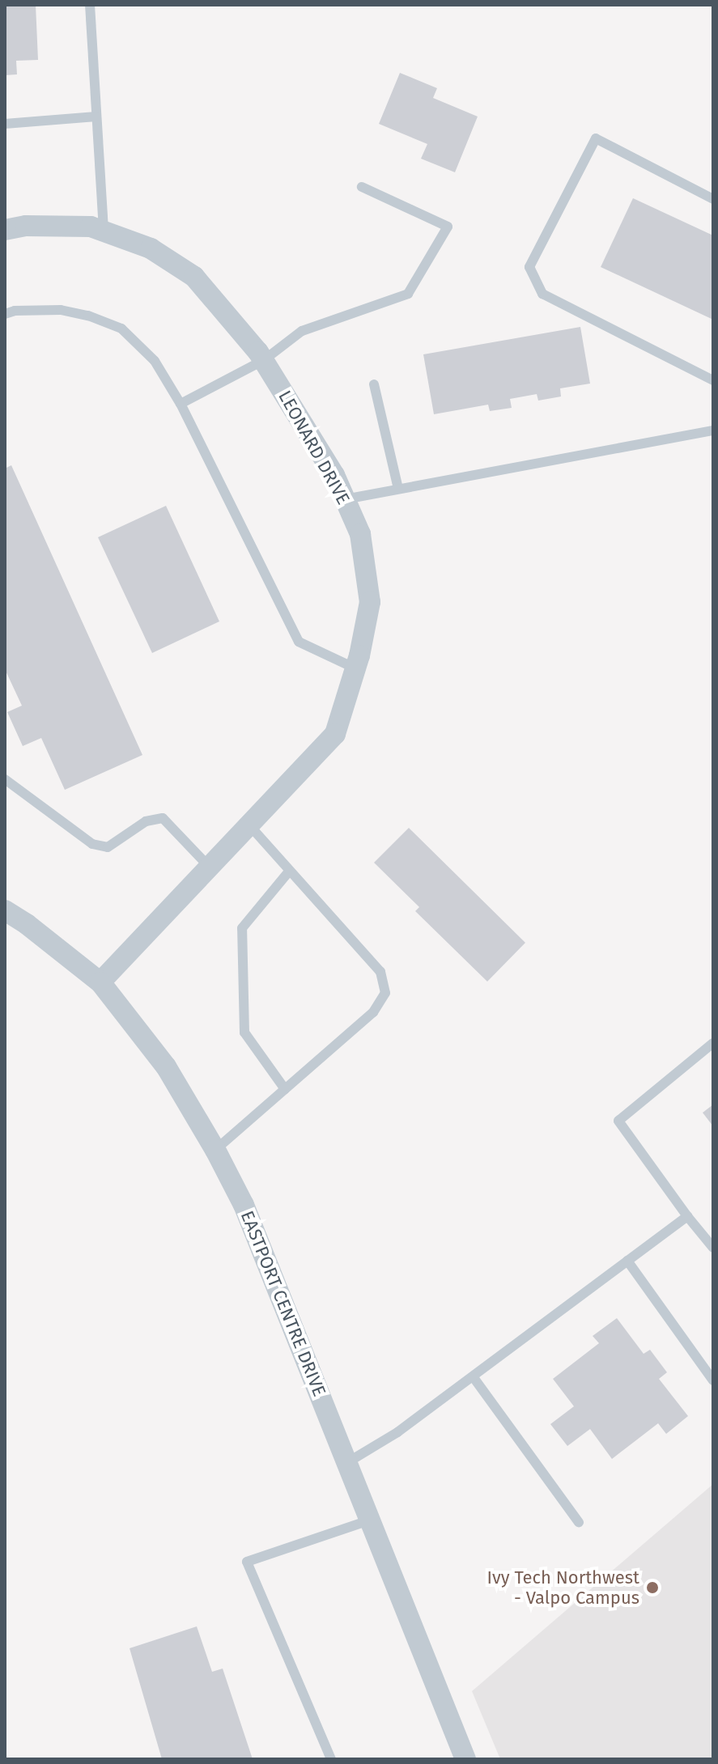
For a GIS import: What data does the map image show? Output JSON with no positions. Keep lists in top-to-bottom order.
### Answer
{
  "streets": {
    "street": ["LEONARD DRIVE", "EASTPORT CENTRE DRIVE"]
  },
  "crossings": [
    ["LEONARD DRIVE", "EASTPORT CENTRE DRIVE"]
  ],
  "places": ["Ivy Tech Northwest - Valpo Campus"]
}
